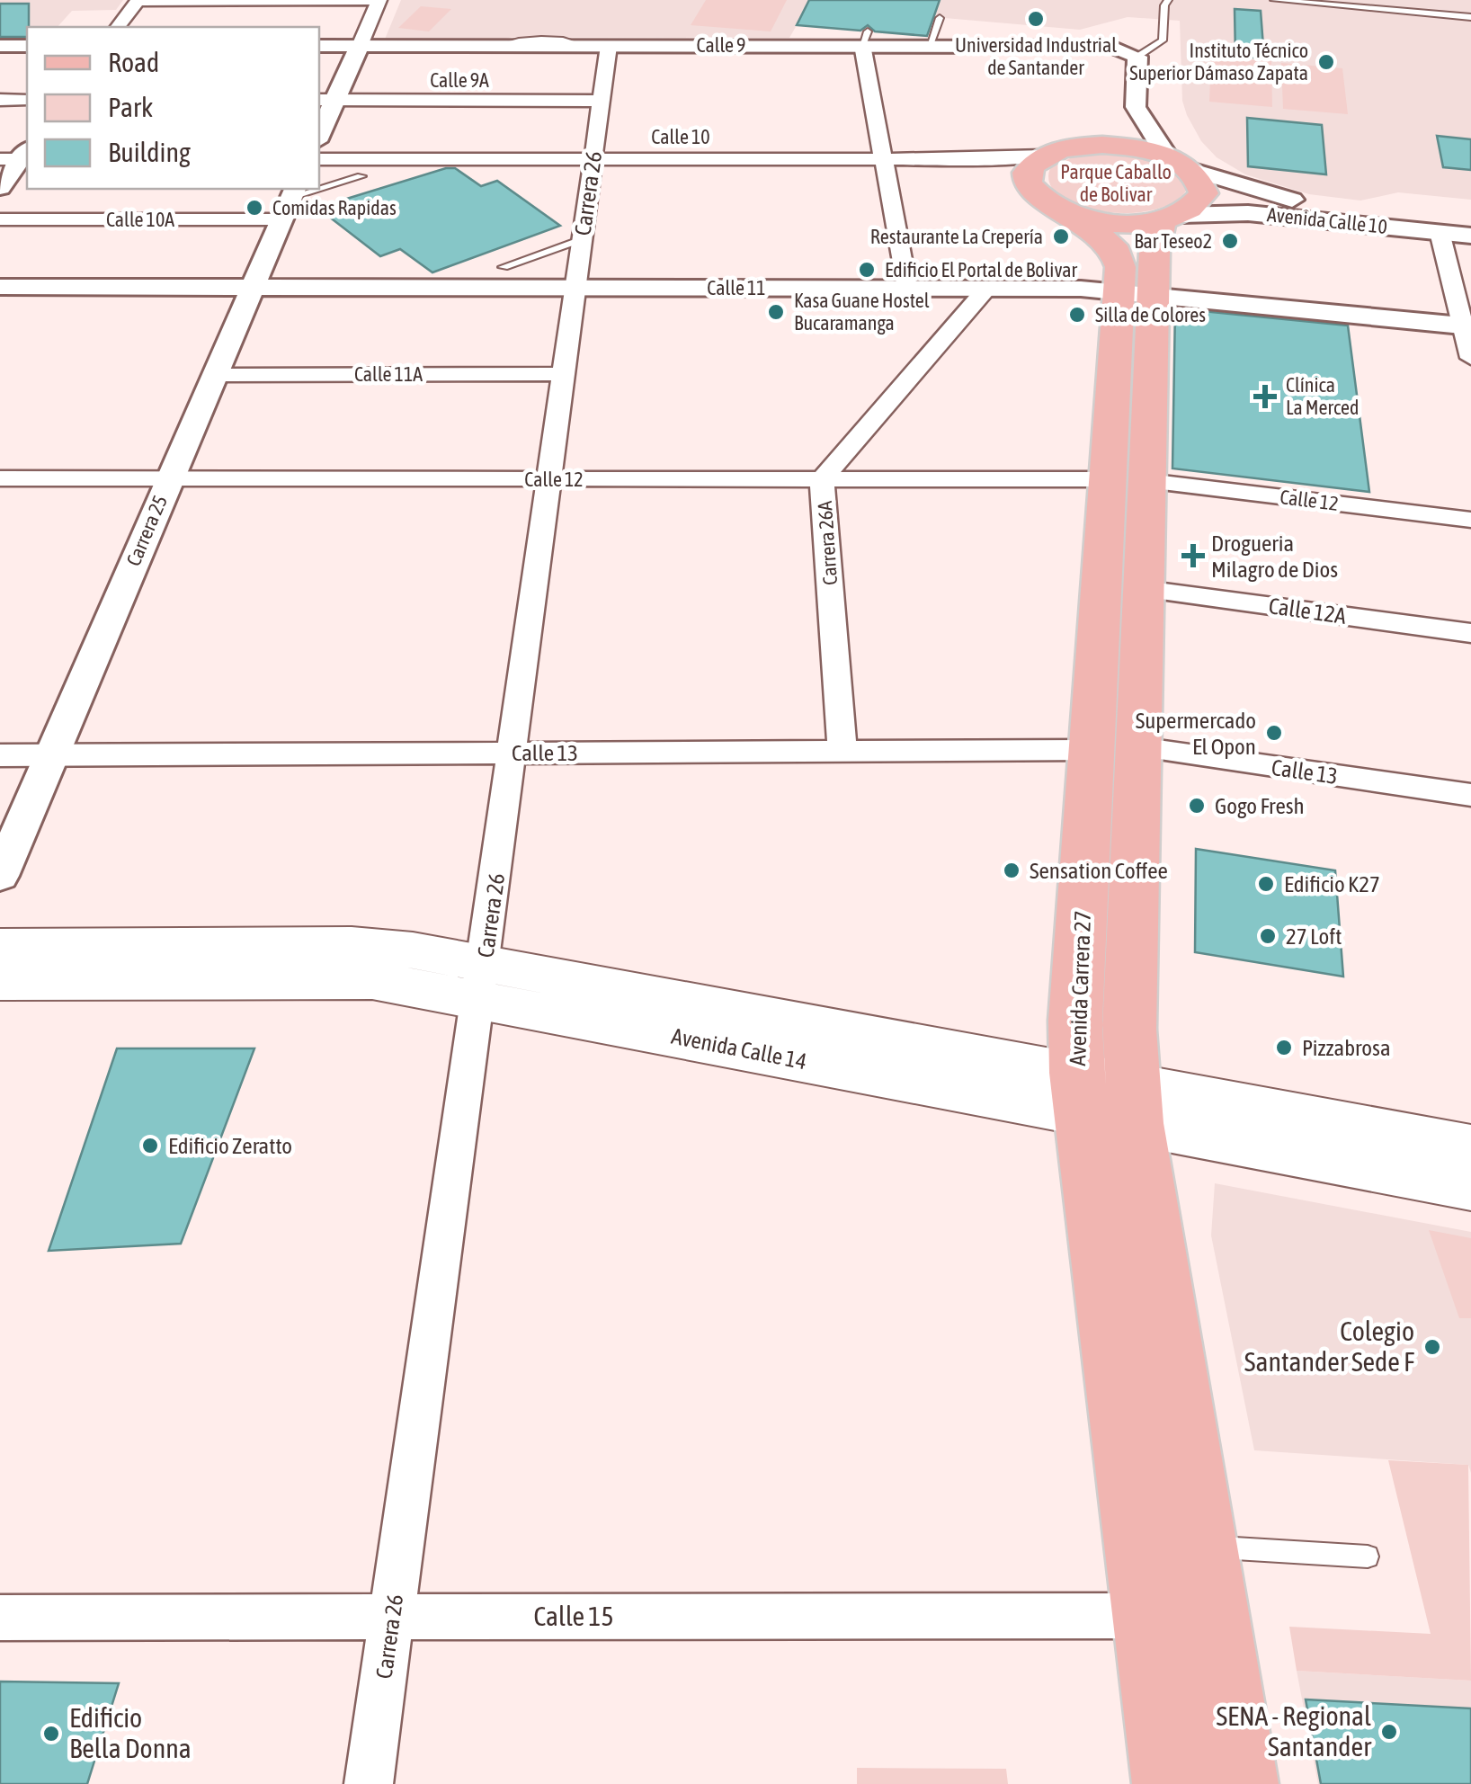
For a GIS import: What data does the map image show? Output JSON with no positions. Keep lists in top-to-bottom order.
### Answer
{
  "streets": {
    "main road": ["Avenida Carrera 27", "Avenida Calle 14"],
    "street": [
      "Calle 9",
      "Calle 9A",
      "Calle 10",
      "Carrera 26",
      "Calle 10A",
      "Avenida Calle 10",
      "Calle 11",
      "Calle 11A",
      "Calle 12",
      "Carrera 25",
      "Carrera 26A",
      "Calle 12A",
      "Calle 13",
      "Calle 15"
    ]
  },
  "crossings": [
    ["Calle 9", "Carrera 26"],
    ["Calle 9A", "Carrera 26"],
    ["Calle 10", "Carrera 26"],
    ["Calle 10", "Avenida Carrera 27"],
    ["Carrera 26", "Calle 11"],
    ["Carrera 26", "Calle 11A"],
    ["Carrera 26", "Calle 12"],
    ["Carrera 26", "Calle 13"],
    ["Carrera 26", "Avenida Calle 14"],
    ["Carrera 26", "Calle 15"],
    ["Calle 10A", "Carrera 25"],
    ["Avenida Calle 10", "Avenida Carrera 27"],
    ["Calle 11", "Carrera 25"],
    ["Calle 11", "Carrera 26A"],
    ["Calle 11", "Avenida Carrera 27"],
    ["Calle 11A", "Carrera 25"],
    ["Calle 12", "Carrera 25"],
    ["Calle 12", "Carrera 26A"],
    ["Calle 12", "Avenida Carrera 27"],
    ["Carrera 25", "Calle 13"],
    ["Carrera 26A", "Calle 13"],
    ["Calle 12A", "Avenida Carrera 27"],
    ["Calle 13", "Avenida Carrera 27"],
    ["Avenida Carrera 27", "Avenida Calle 14"],
    ["Avenida Carrera 27", "Calle 15"]
  ],
  "parks": ["Parque Caballo de Bolivar"],
  "places": {
    "other": [
      "Universidad Industrial de Santander",
      "Instituto Técnico Superior Dámaso Zapata",
      "Comidas Rapidas",
      "Restaurante La Crepería",
      "Bar Teseo2",
      "Edificio El Portal de Bolivar",
      "Kasa Guane Hostel Bucaramanga",
      "Silla de Colores",
      "Supermercado El Opon",
      "Gogo Fresh",
      "Sensation Coffee",
      "Edificio K27",
      "27 Loft",
      "Pizzabrosa",
      "Edificio Zeratto",
      "Colegio Santander Sede F",
      "SENA - Regional Santander",
      "Edificio Bella Donna"
    ],
    "health": ["Clínica La Merced", "Drogueria Milagro de Dios"]
  },
  "legend": ["Road", "Park", "Building"]
}
